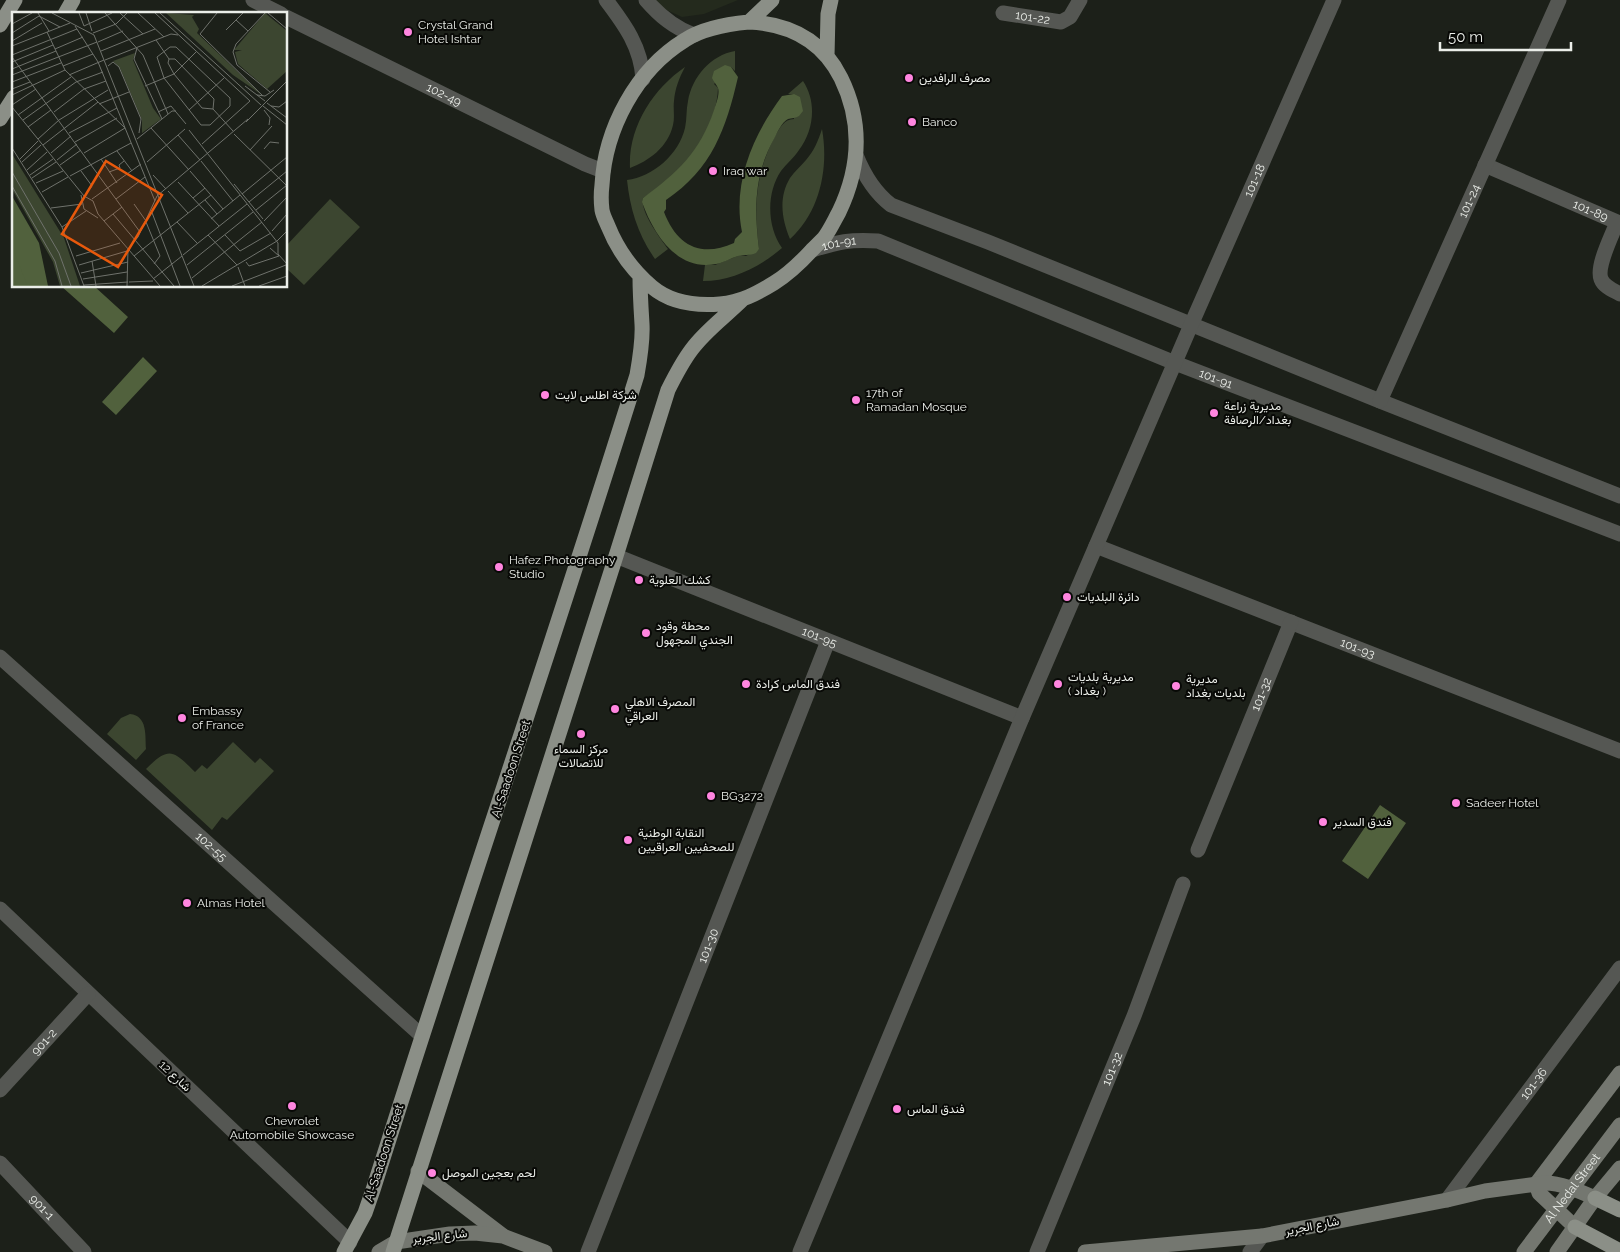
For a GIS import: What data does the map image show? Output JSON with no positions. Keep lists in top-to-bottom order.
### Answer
{
  "streets": {
    "main road": ["Al-Saadoon Street", "Al Nedal Street", "شارع الجرير"],
    "street": [
      "101-22",
      "102-49",
      "101-18",
      "101-24",
      "101-89",
      "101-91",
      "101-95",
      "101-93",
      "101-32",
      "102-55",
      "101-30",
      "901-2",
      "شارع 12",
      "101-36",
      "901-1"
    ]
  },
  "crossings": [
    ["101-18", "101-91"],
    ["101-18", "101-95"],
    ["101-18", "101-93"],
    ["101-24", "101-89"],
    ["101-95", "101-30"],
    ["101-93", "101-32"],
    ["Al-Saadoon Street", "102-55"],
    ["Al-Saadoon Street", "شارع 12"],
    ["901-2", "شارع 12"],
    ["101-36", "شارع الجرير"],
    ["Al Nedal Street", "شارع الجرير"]
  ],
  "places": [
    "Crystal Grand Hotel Ishtar",
    "مصرف الرافدين",
    "Banco",
    "Iraq war",
    "شركة اطلس لايت",
    "17th of Ramadan Mosque",
    "مديرية زراعة بغداد/الرصافة",
    "Hafez Photography Studio",
    "كشك العلوية",
    "دائرة البلديات",
    "محطة وقود الجندي المجهول",
    "فندق الماس كرادة",
    "مديرية بلديات ( بغداد )",
    "مديرية بلديات بغداد",
    "المصرف الاهلي العراقي",
    "Embassy of France",
    "مركز السماء للاتصالات",
    "BG3272",
    "Sadeer Hotel",
    "فندق السدير",
    "النقابة الوطنية للصحفيين العراقيين",
    "Almas Hotel",
    "Chevrolet Automobile Showcase",
    "فندق الماس",
    "لحم بعجين الموصل"
  ],
  "scale_bar": "50 m"
}
